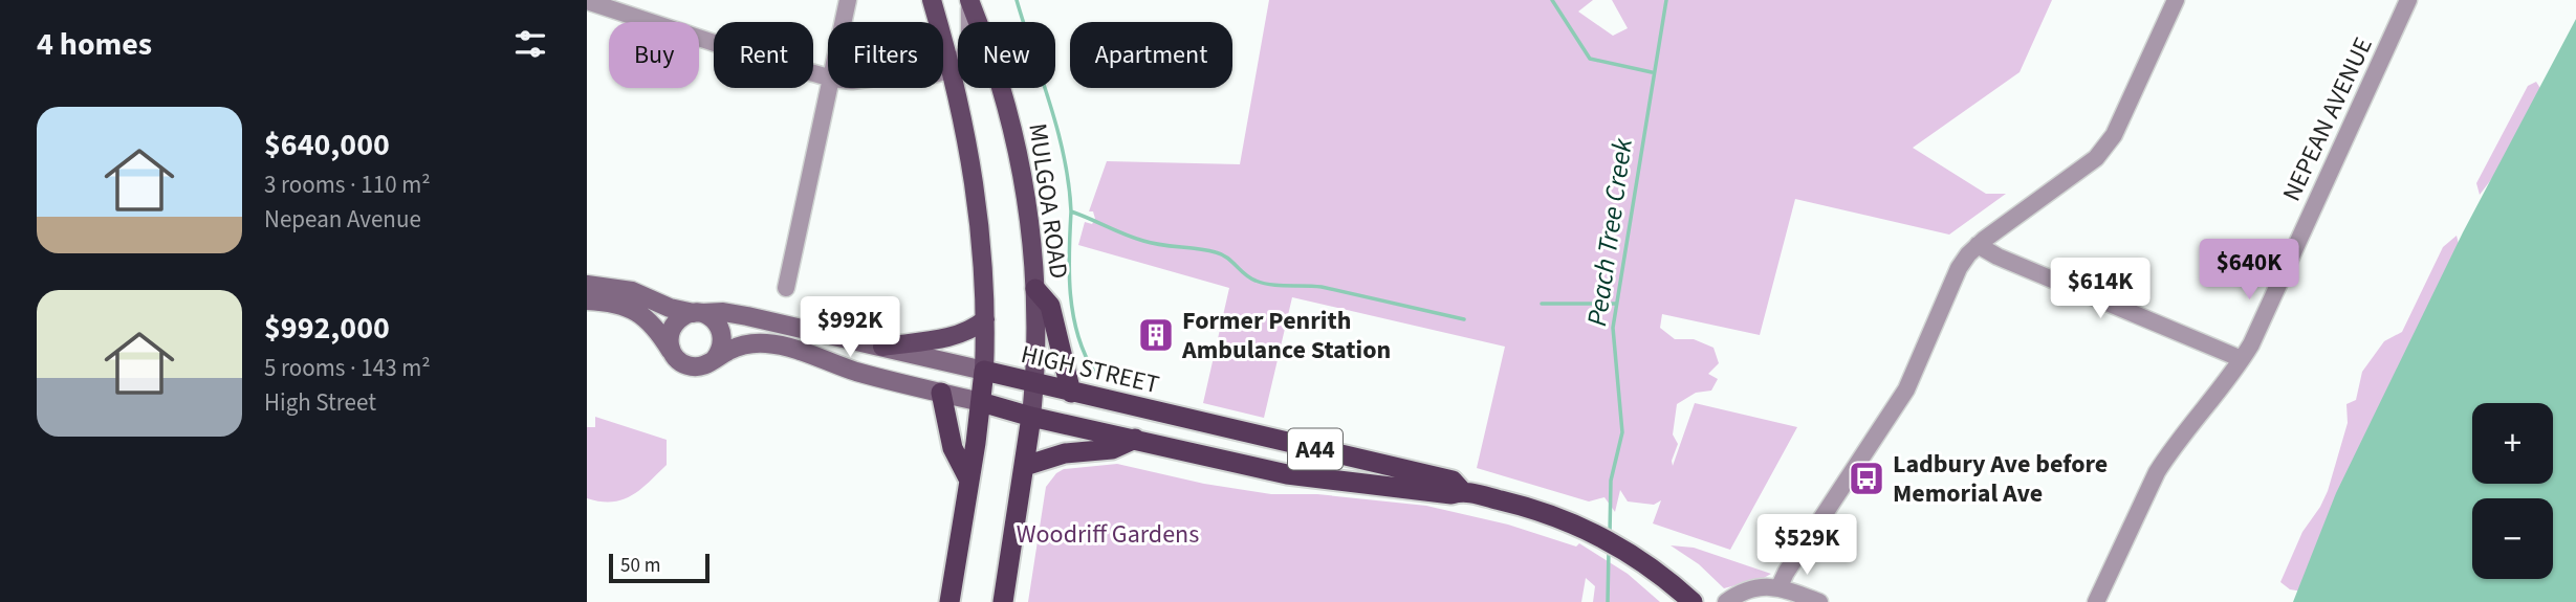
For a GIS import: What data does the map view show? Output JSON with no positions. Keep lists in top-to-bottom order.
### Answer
{
  "streets": {
    "highway": ["HIGH STREET", "A44"],
    "main road": ["MULGOA ROAD"],
    "street": ["NEPEAN AVENUE"]
  },
  "crossings": [
    ["MULGOA ROAD", "HIGH STREET"]
  ],
  "water": ["Peach Tree Creek"],
  "parks": ["Woodriff Gardens"],
  "places": {
    "building": ["Former Penrith Ambulance Station"],
    "bus stop": ["Ladbury Ave before Memorial Ave"]
  },
  "scale_bar": "50 m",
  "page": {
    "heading": "4 homes",
    "chip": [
      "Buy",
      "Rent",
      "Filters",
      "New",
      "Apartment"
    ],
    "list": [
      {
        "name": "$640,000",
        "note": "3 rooms · 110 m² · Nepean Avenue"
      },
      {
        "name": "$992,000",
        "note": "5 rooms · 143 m² · High Street"
      }
    ],
    "price": [
      "$640K",
      "$614K",
      "$992K",
      "$529K"
    ],
    "map_buttons": ["+", "−"],
    "scale": "50 m"
  }
}
